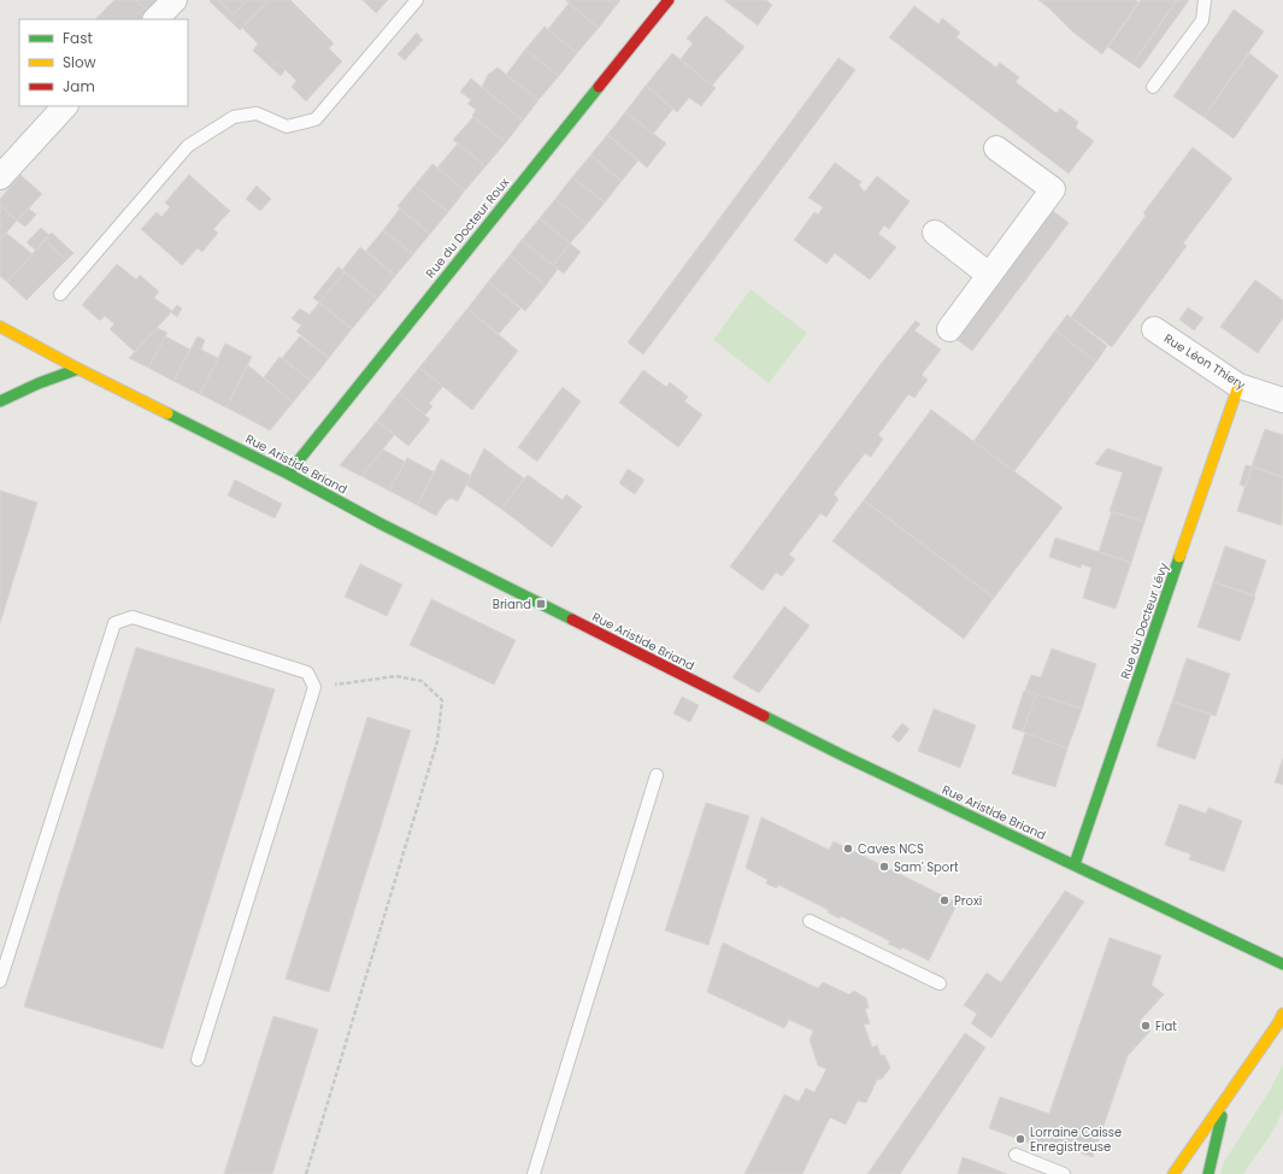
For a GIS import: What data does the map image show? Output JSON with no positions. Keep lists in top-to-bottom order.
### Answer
{
  "streets": {
    "street": [
      "Rue du Docteur Roux",
      "Rue Léon Thiery",
      "Rue Aristide Briand",
      "Rue du Docteur Lévy"
    ]
  },
  "crossings": [
    ["Rue du Docteur Roux", "Rue Aristide Briand"],
    ["Rue Léon Thiery", "Rue du Docteur Lévy"],
    ["Rue Aristide Briand", "Rue du Docteur Lévy"]
  ],
  "places": {
    "transit": ["Briand"],
    "other": [
      "Caves NCS",
      "Sam' Sport",
      "Proxi",
      "Fiat",
      "Lorraine Caisse Enregistreuse"
    ]
  },
  "legend": ["Fast", "Slow", "Jam"]
}
